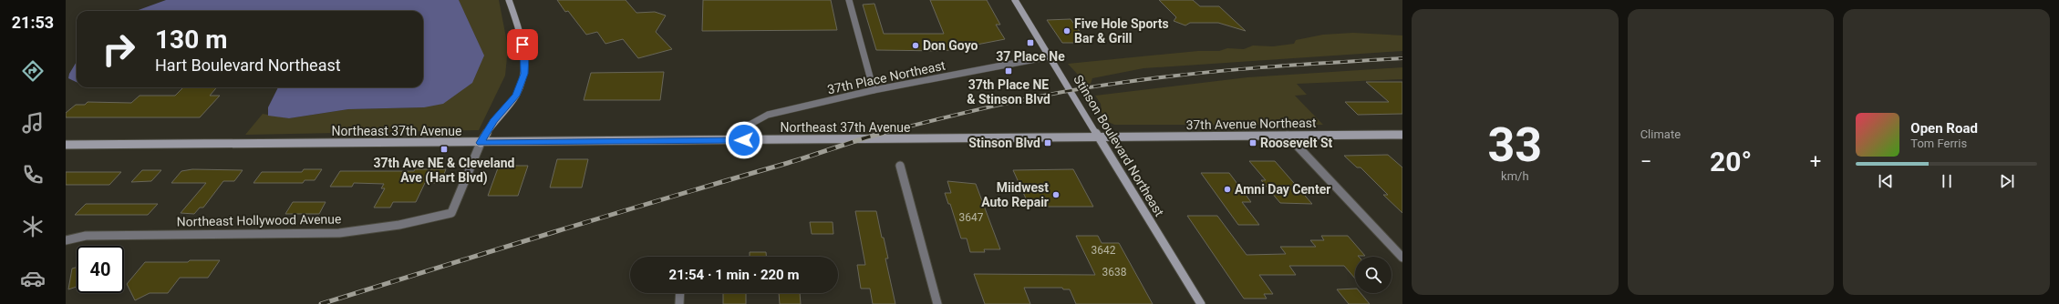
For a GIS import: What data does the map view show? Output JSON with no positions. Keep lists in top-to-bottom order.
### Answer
{
  "streets": {
    "street": [
      "37th Place Northeast",
      "37th Avenue Northeast",
      "Northeast 37th Avenue",
      "Stinson Boulevard Northeast",
      "Northeast Hollywood Avenue"
    ]
  },
  "crossings": [
    ["37th Place Northeast", "Northeast 37th Avenue"],
    ["37th Place Northeast", "Stinson Boulevard Northeast"],
    ["37th Avenue Northeast", "Northeast 37th Avenue"],
    ["37th Avenue Northeast", "Stinson Boulevard Northeast"],
    ["Northeast 37th Avenue", "Stinson Boulevard Northeast"],
    ["Northeast 37th Avenue", "Northeast Hollywood Avenue"]
  ],
  "places": {
    "other": [
      "Five Hole Sports Bar & Grill",
      "Don Goyo",
      "Amni Day Center",
      "Miidwest Auto Repair"
    ],
    "transit": [
      "37 Place Ne",
      "37th Place NE & Stinson Blvd",
      "Stinson Blvd",
      "Roosevelt St",
      "37th Ave NE & Cleveland Ave (Hart Blvd)"
    ]
  },
  "house_numbers": ["3647", "3642", "3638"],
  "page": {
    "tabs": "21:53",
    "tile": [
      ["33", "km/h"],
      "Climate"
    ],
    "turn": ["130 m", "Hart Boulevard Northeast"],
    "song": ["Open Road", "Tom Ferris"],
    "heat": ["−", "20°", "+"],
    "limit": "40",
    "trip": "21:54 · 1 min · 220 m"
  }
}
